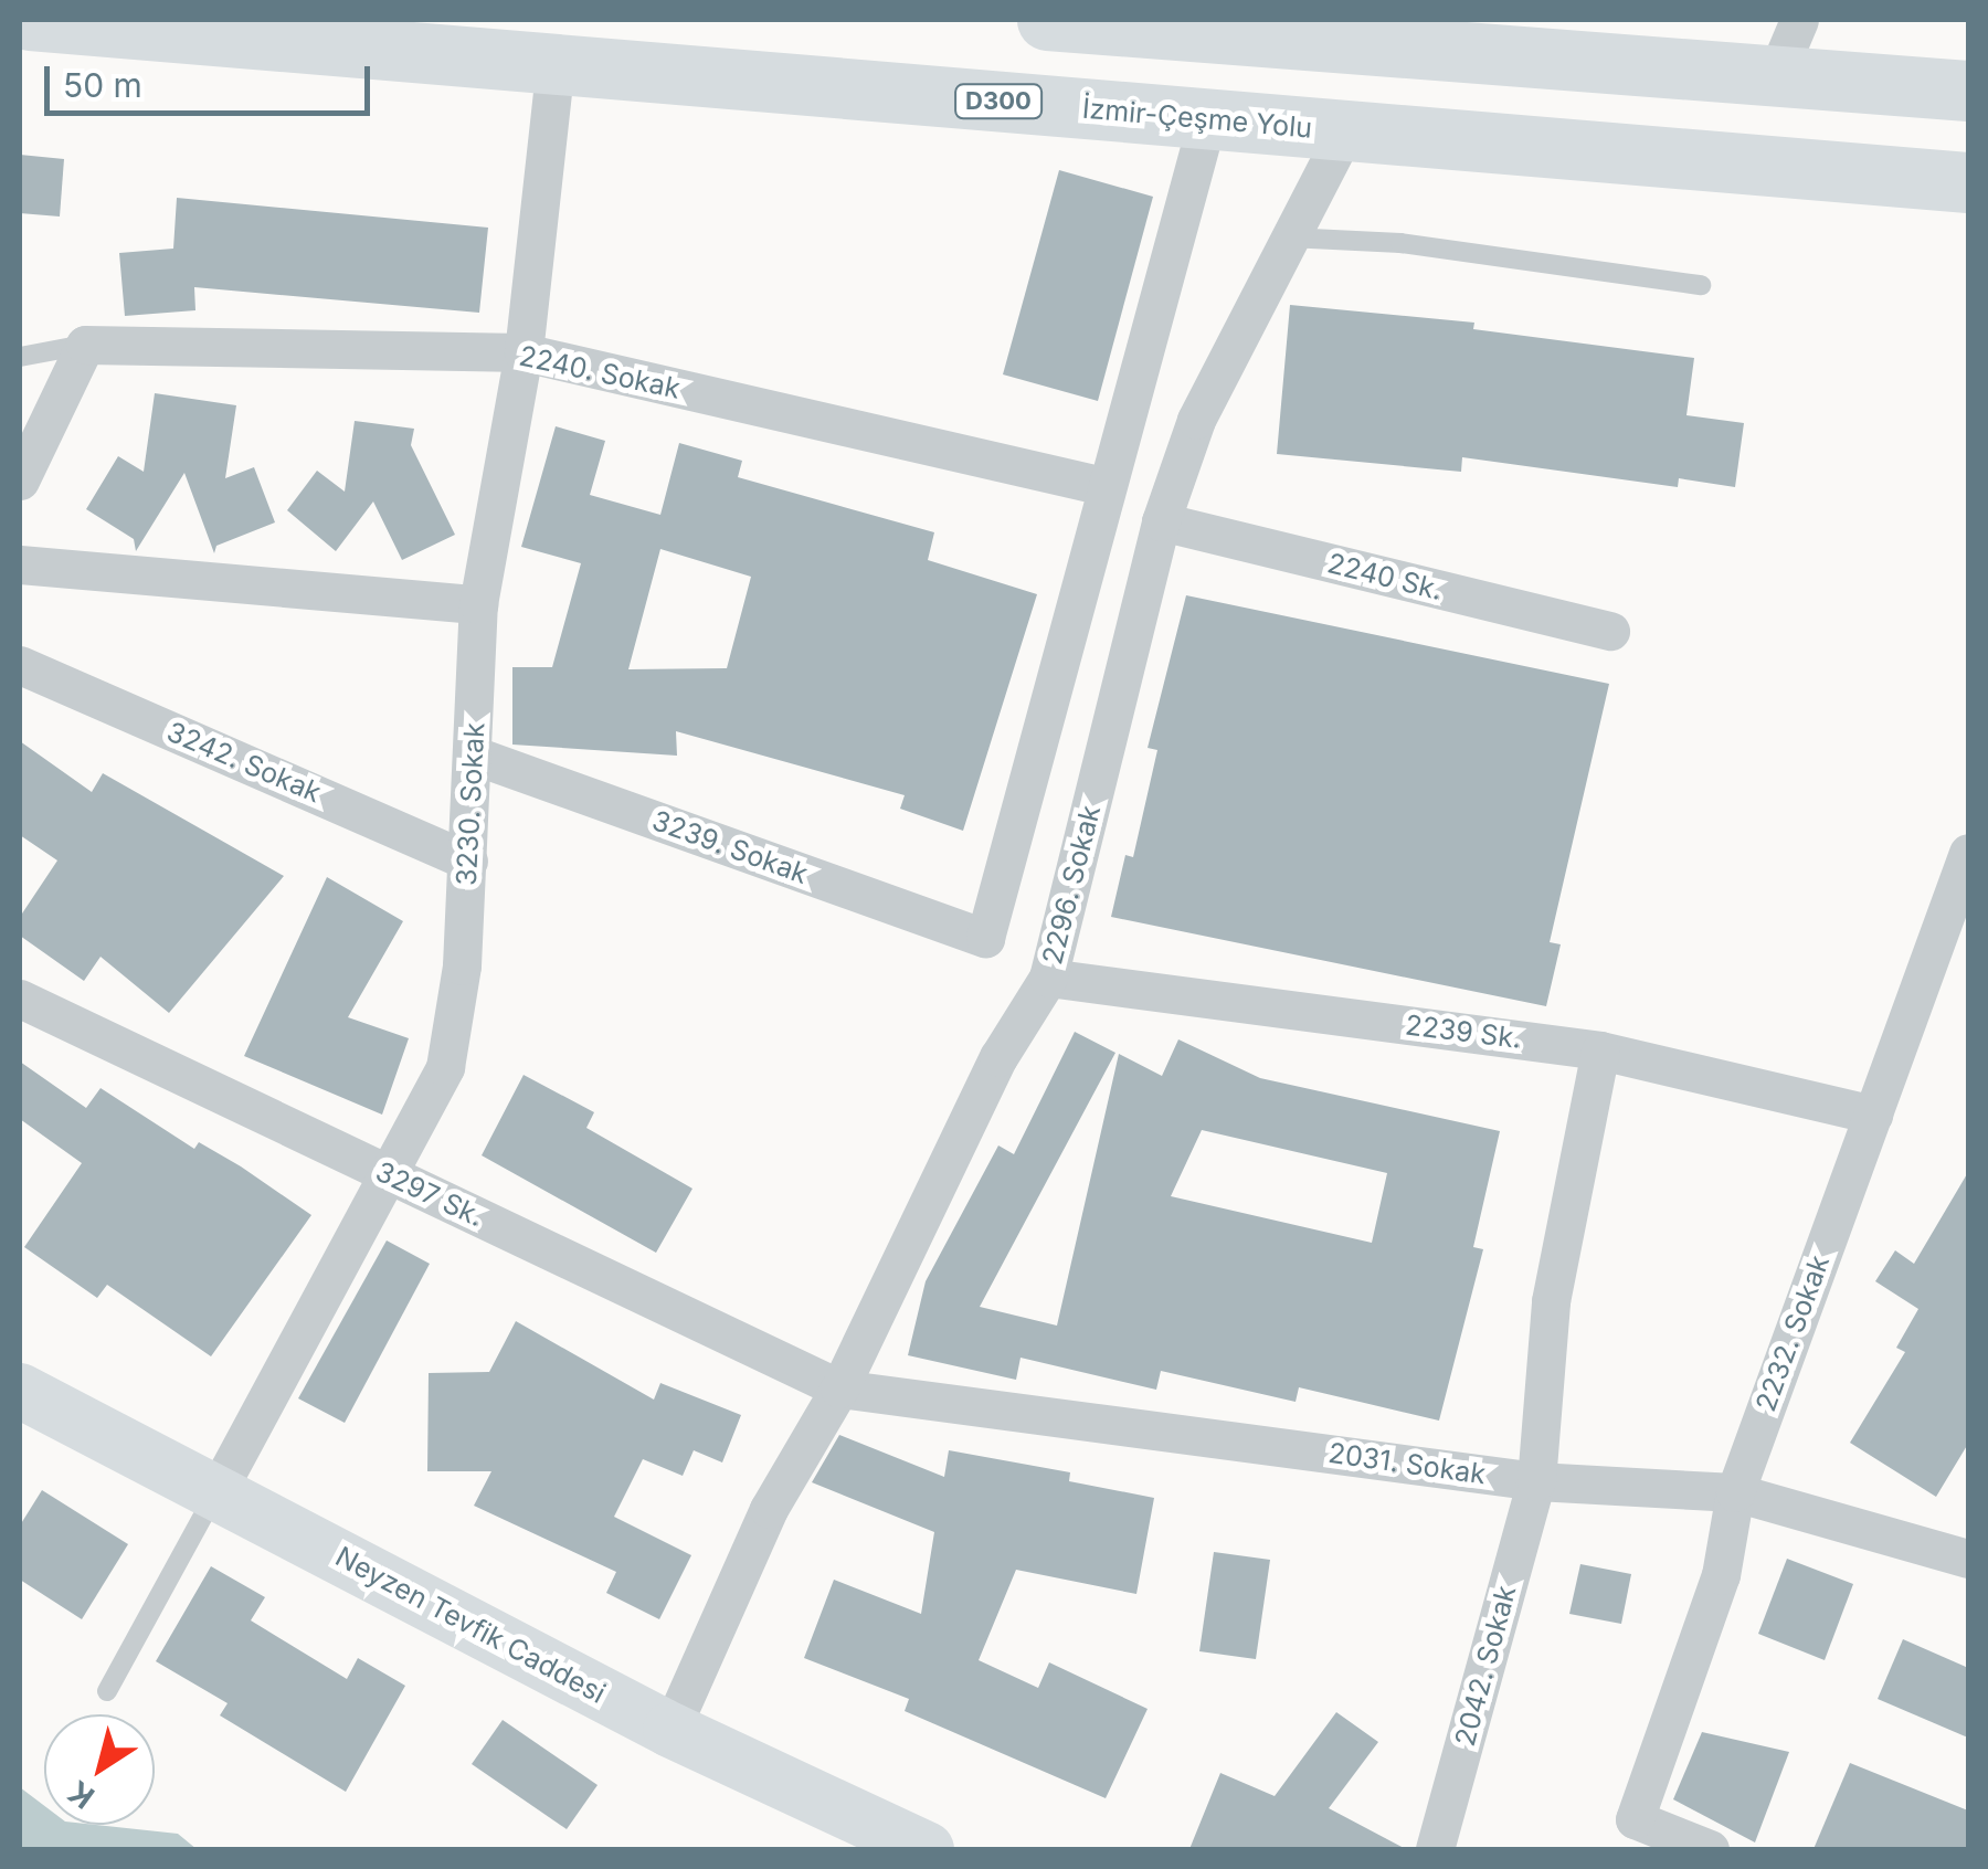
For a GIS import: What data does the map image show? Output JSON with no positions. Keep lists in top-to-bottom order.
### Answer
{
  "streets": {
    "highway": ["D300", "İzmir-Çeşme Yolu"],
    "street": [
      "2240. Sokak",
      "2240 Sk.",
      "3242. Sokak",
      "3230. Sokak",
      "3239. Sokak",
      "2296. Sokak",
      "2239 Sk.",
      "3297 Sk.",
      "2232. Sokak",
      "2031. Sokak",
      "Neyzen Tevfik Caddesi",
      "2042. Sokak"
    ]
  },
  "crossings": [
    ["İzmir-Çeşme Yolu", "3230. Sokak"],
    ["İzmir-Çeşme Yolu", "2296. Sokak"],
    ["2240. Sokak", "3230. Sokak"],
    ["2240. Sokak", "3239. Sokak"],
    ["2240 Sk.", "2296. Sokak"],
    ["3242. Sokak", "3230. Sokak"],
    ["3230. Sokak", "3239. Sokak"],
    ["3230. Sokak", "3297 Sk."],
    ["3230. Sokak", "Neyzen Tevfik Caddesi"],
    ["2296. Sokak", "2239 Sk."],
    ["2296. Sokak", "3297 Sk."],
    ["2296. Sokak", "2031. Sokak"],
    ["2296. Sokak", "Neyzen Tevfik Caddesi"],
    ["2239 Sk.", "2232. Sokak"],
    ["2239 Sk.", "2042. Sokak"],
    ["3297 Sk.", "2031. Sokak"],
    ["2232. Sokak", "2031. Sokak"],
    ["2031. Sokak", "2042. Sokak"]
  ],
  "scale_bar": "50 m",
  "north": "bottom left"
}
